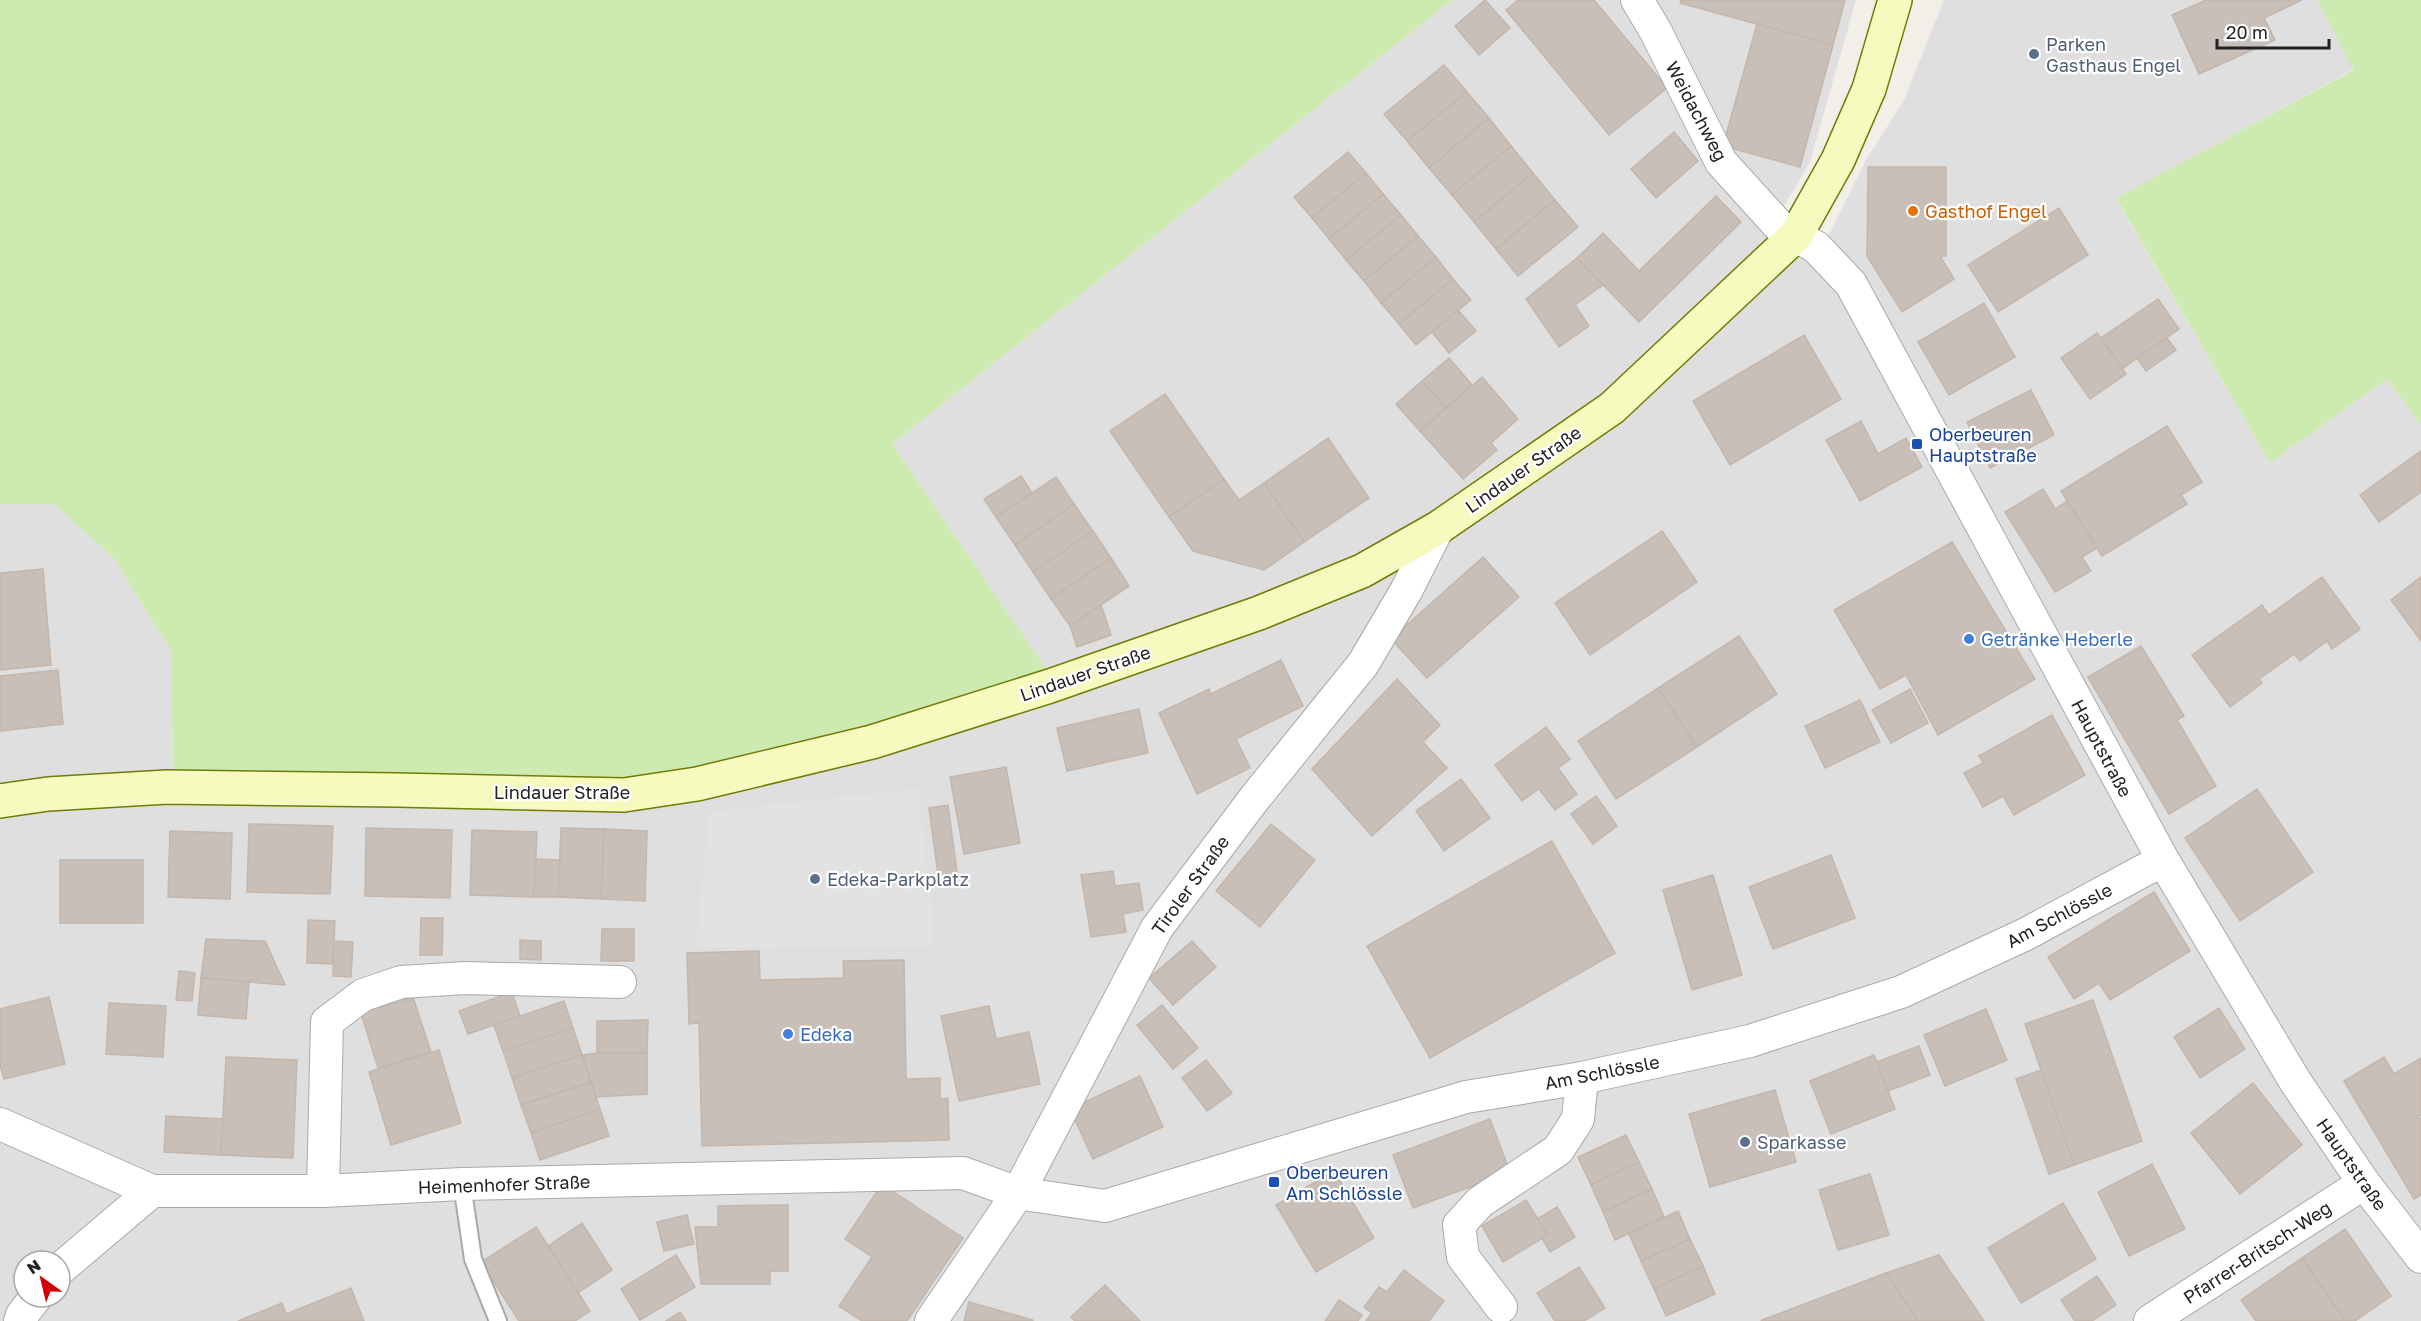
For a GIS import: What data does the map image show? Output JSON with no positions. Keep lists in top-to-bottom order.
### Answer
{
  "streets": {
    "main road": ["Lindauer Straße"],
    "street": [
      "Weidachweg",
      "Hauptstraße",
      "Tiroler Straße",
      "Am Schlössle",
      "Heimenhofer Straße",
      "Pfarrer-Britsch-Weg"
    ]
  },
  "crossings": [
    ["Weidachweg", "Lindauer Straße"],
    ["Weidachweg", "Hauptstraße"],
    ["Lindauer Straße", "Hauptstraße"],
    ["Lindauer Straße", "Tiroler Straße"],
    ["Hauptstraße", "Am Schlössle"],
    ["Hauptstraße", "Pfarrer-Britsch-Weg"],
    ["Tiroler Straße", "Am Schlössle"],
    ["Tiroler Straße", "Heimenhofer Straße"],
    ["Am Schlössle", "Heimenhofer Straße"]
  ],
  "places": {
    "other": [
      "Parken Gasthaus Engel",
      "Gasthof Engel",
      "Getränke Heberle",
      "Edeka-Parkplatz",
      "Edeka",
      "Sparkasse"
    ],
    "transit": ["Oberbeuren Hauptstraße", "Oberbeuren Am Schlössle"]
  },
  "scale_bar": "20 m",
  "north": "top left"
}
